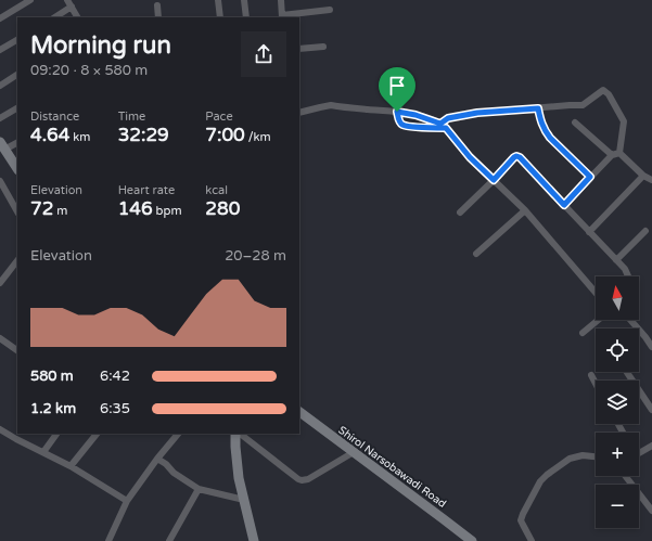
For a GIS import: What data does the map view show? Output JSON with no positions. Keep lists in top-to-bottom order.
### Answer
{
  "streets": {
    "main road": ["Shirol Narsobawadi Road"]
  },
  "north": "top",
  "page": {
    "heading": ["Morning run", "09:20 · 8 × 580 m"],
    "stats": [
      ["Distance", "4.64 km"],
      ["Time", "32:29"],
      ["Pace", "7:00 /km"],
      ["Elevation", "72 m"],
      ["Heart rate", "146 bpm"],
      ["kcal", "280"]
    ],
    "chart": ["Elevation", "20–28 m"],
    "map_buttons": ["+", "−"],
    "list": [
      {
        "name": "580 m",
        "note": "6:42"
      },
      {
        "name": "1.2 km",
        "note": "6:35"
      }
    ]
  }
}
